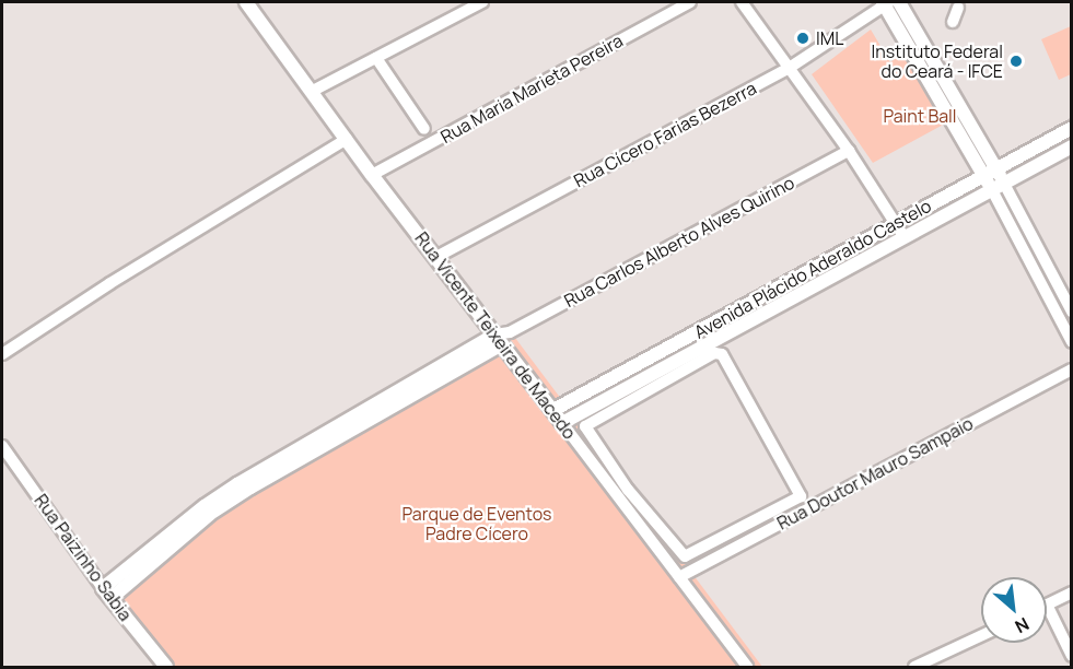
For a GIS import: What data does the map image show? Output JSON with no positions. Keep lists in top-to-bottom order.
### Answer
{
  "streets": {
    "street": [
      "Rua Maria Marieta Pereira",
      "Rua Cícero Farias Bezerra",
      "Rua Carlos Alberto Alves Quirino",
      "Avenida Plácido Aderaldo Castelo",
      "Rua Vicente Teixeira de Macedo",
      "Rua Doutor Mauro Sampaio",
      "Rua Paizinho Sabia"
    ]
  },
  "crossings": [
    ["Rua Maria Marieta Pereira", "Rua Vicente Teixeira de Macedo"],
    ["Rua Cícero Farias Bezerra", "Rua Vicente Teixeira de Macedo"],
    ["Rua Carlos Alberto Alves Quirino", "Rua Vicente Teixeira de Macedo"],
    ["Avenida Plácido Aderaldo Castelo", "Rua Vicente Teixeira de Macedo"],
    ["Rua Vicente Teixeira de Macedo", "Rua Doutor Mauro Sampaio"]
  ],
  "parks": ["Paint Ball", "Parque de Eventos Padre Cícero"],
  "places": ["IML", "Instituto Federal do Ceará - IFCE"],
  "north": "bottom right"
}
